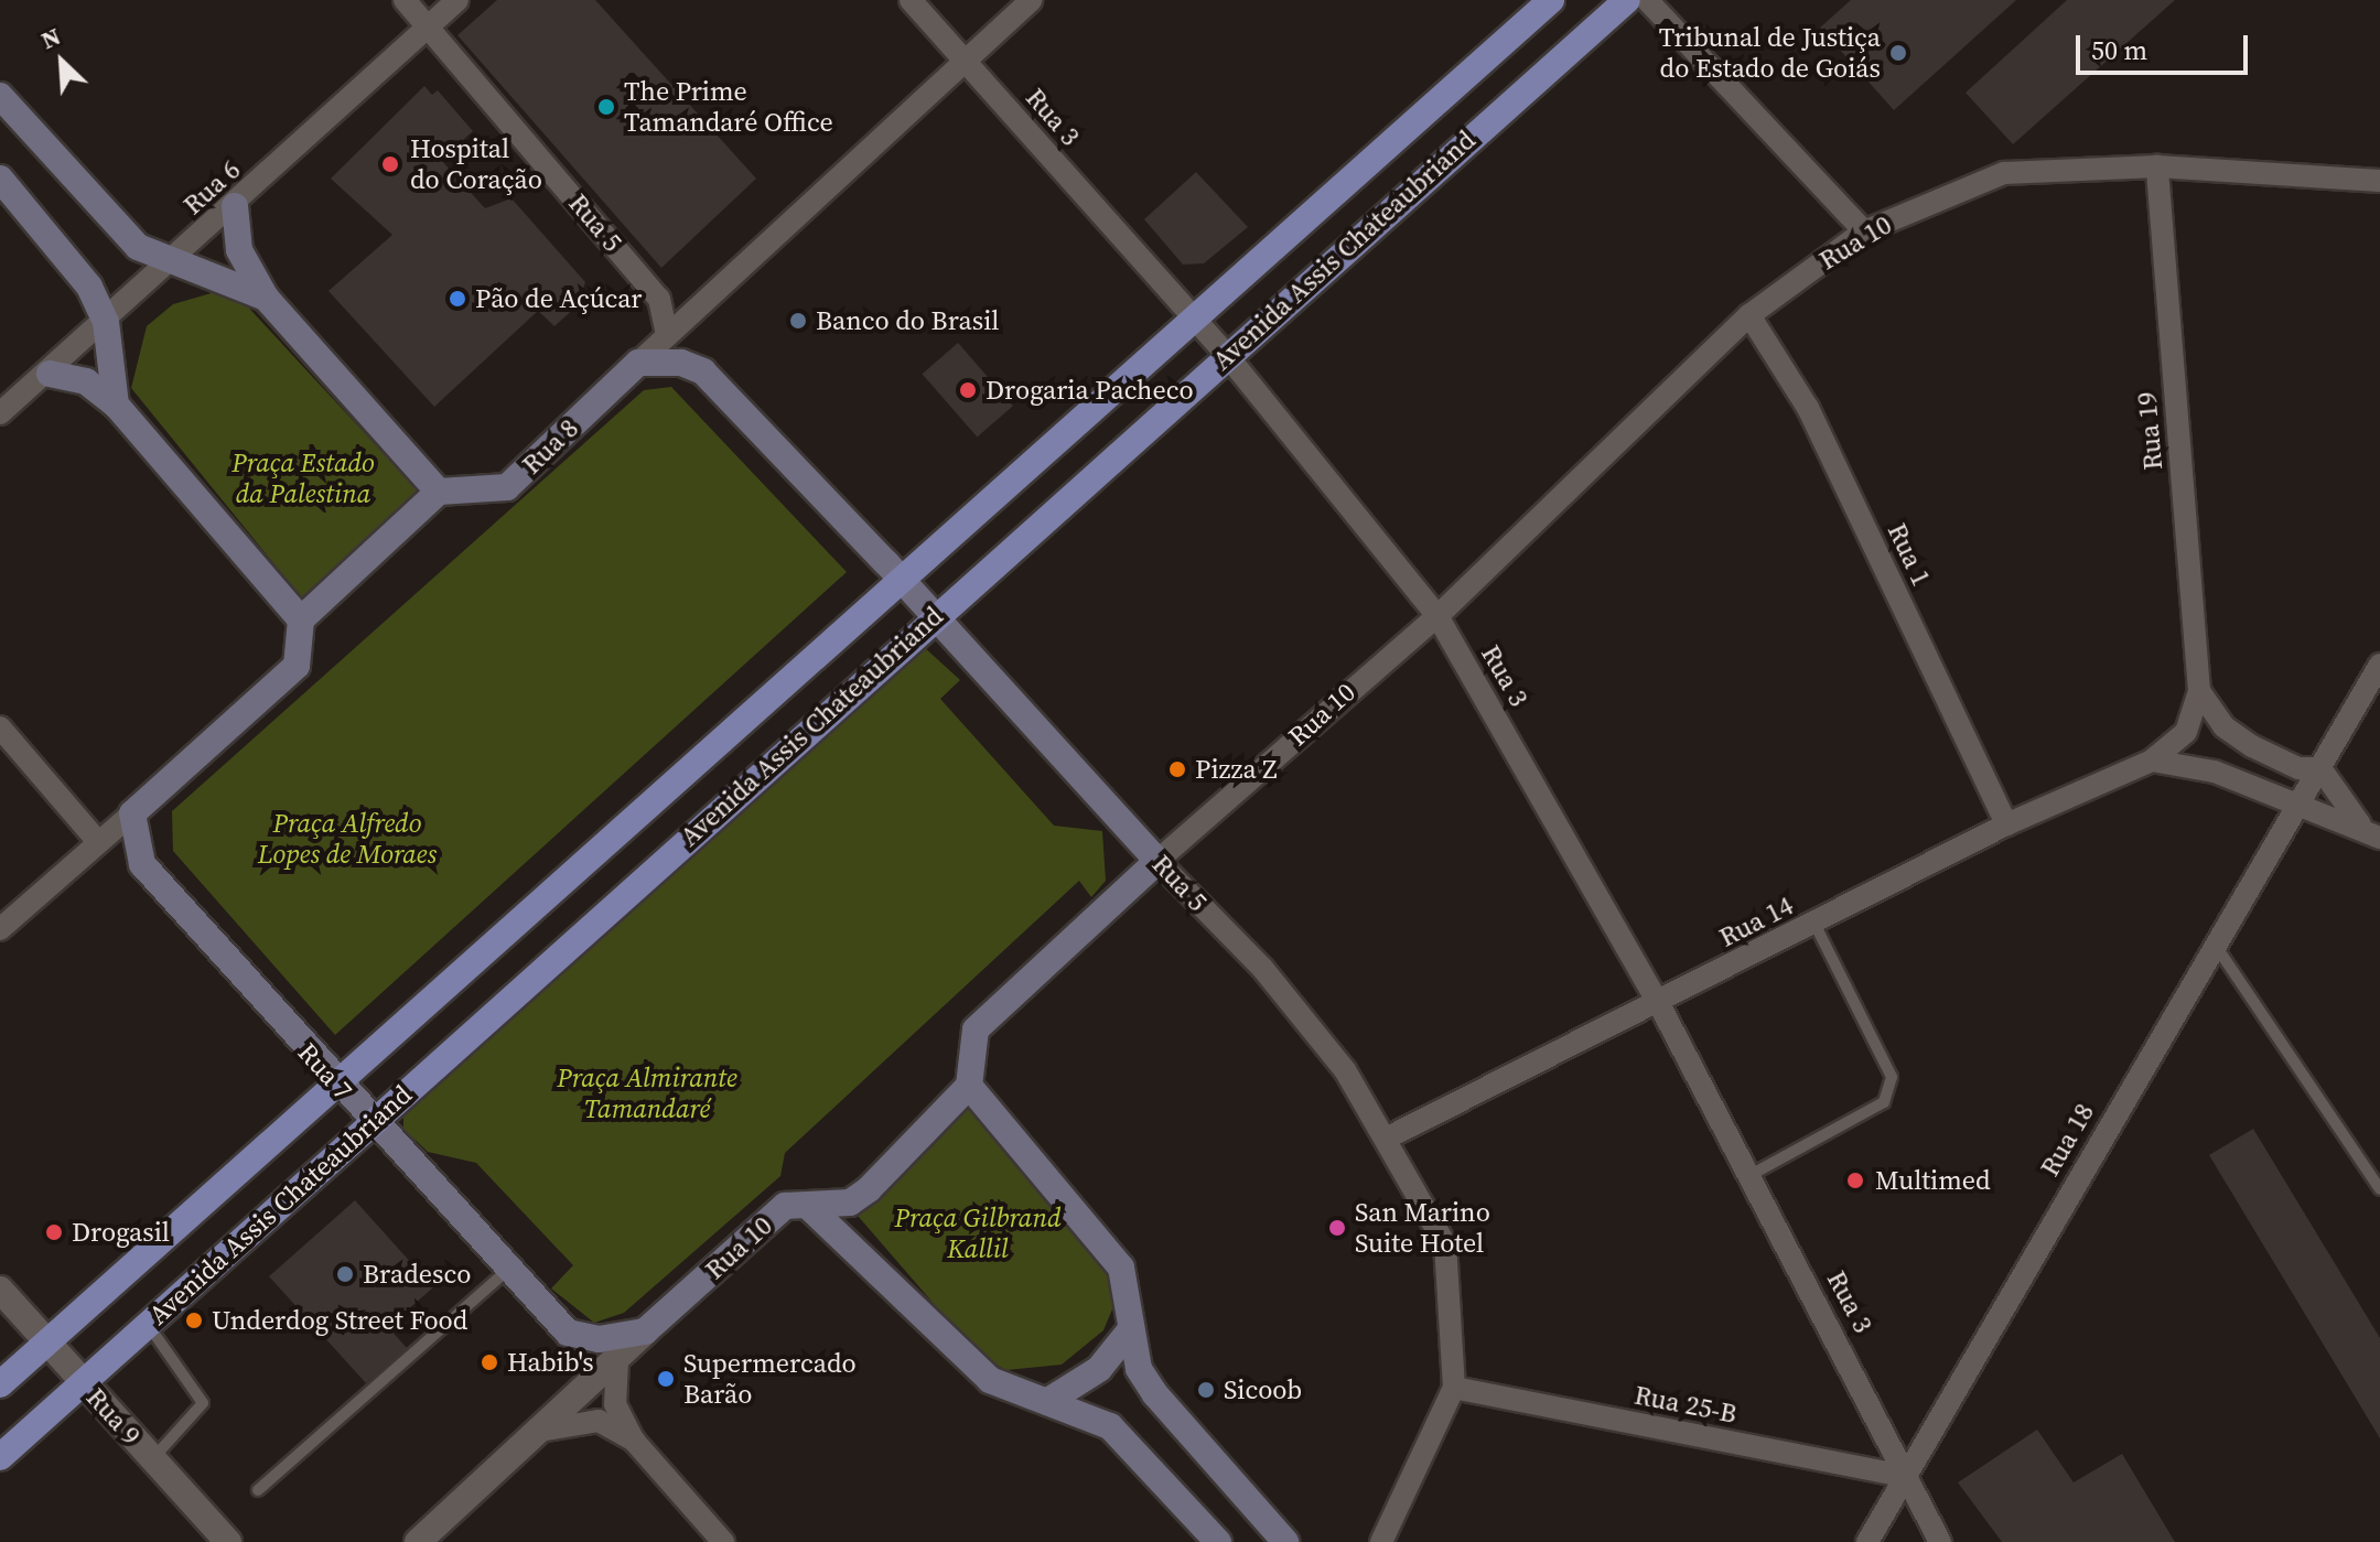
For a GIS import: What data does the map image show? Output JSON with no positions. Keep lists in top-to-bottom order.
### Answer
{
  "streets": {
    "main road": [
      "Rua 5",
      "Rua 10",
      "Avenida Assis Chateaubriand",
      "Rua 8",
      "Rua 7"
    ],
    "street": [
      "Rua 3",
      "Rua 6",
      "Rua 19",
      "Rua 1",
      "Rua 14",
      "Rua 18",
      "Rua 25-B",
      "Rua 9"
    ]
  },
  "crossings": [
    ["Rua 3", "Rua 10"],
    ["Rua 3", "Avenida Assis Chateaubriand"],
    ["Rua 3", "Rua 8"],
    ["Rua 3", "Rua 14"],
    ["Rua 3", "Rua 18"],
    ["Rua 3", "Rua 25-B"],
    ["Rua 6", "Rua 5"],
    ["Rua 5", "Rua 10"],
    ["Rua 5", "Avenida Assis Chateaubriand"],
    ["Rua 5", "Rua 8"],
    ["Rua 5", "Rua 14"],
    ["Rua 5", "Rua 25-B"],
    ["Rua 10", "Rua 19"],
    ["Rua 10", "Rua 1"],
    ["Rua 10", "Rua 7"],
    ["Avenida Assis Chateaubriand", "Rua 7"],
    ["Avenida Assis Chateaubriand", "Rua 9"],
    ["Rua 19", "Rua 14"],
    ["Rua 1", "Rua 14"],
    ["Rua 18", "Rua 25-B"]
  ],
  "parks": [
    "Praça Estado da Palestina",
    "Praça Alfredo Lopes de Moraes",
    "Praça Almirante Tamandaré",
    "Praça Gilbrand Kallil"
  ],
  "places": [
    "Tribunal de Justiça do Estado de Goiás",
    "The Prime Tamandaré Office",
    "Hospital do Coração",
    "Pão de Açúcar",
    "Banco do Brasil",
    "Drogaria Pacheco",
    "Pizza Z",
    "Multimed",
    "San Marino Suite Hotel",
    "Drogasil",
    "Bradesco",
    "Underdog Street Food",
    "Habib's",
    "Supermercado Barão",
    "Sicoob"
  ],
  "scale_bar": "50 m",
  "north": "top left"
}
